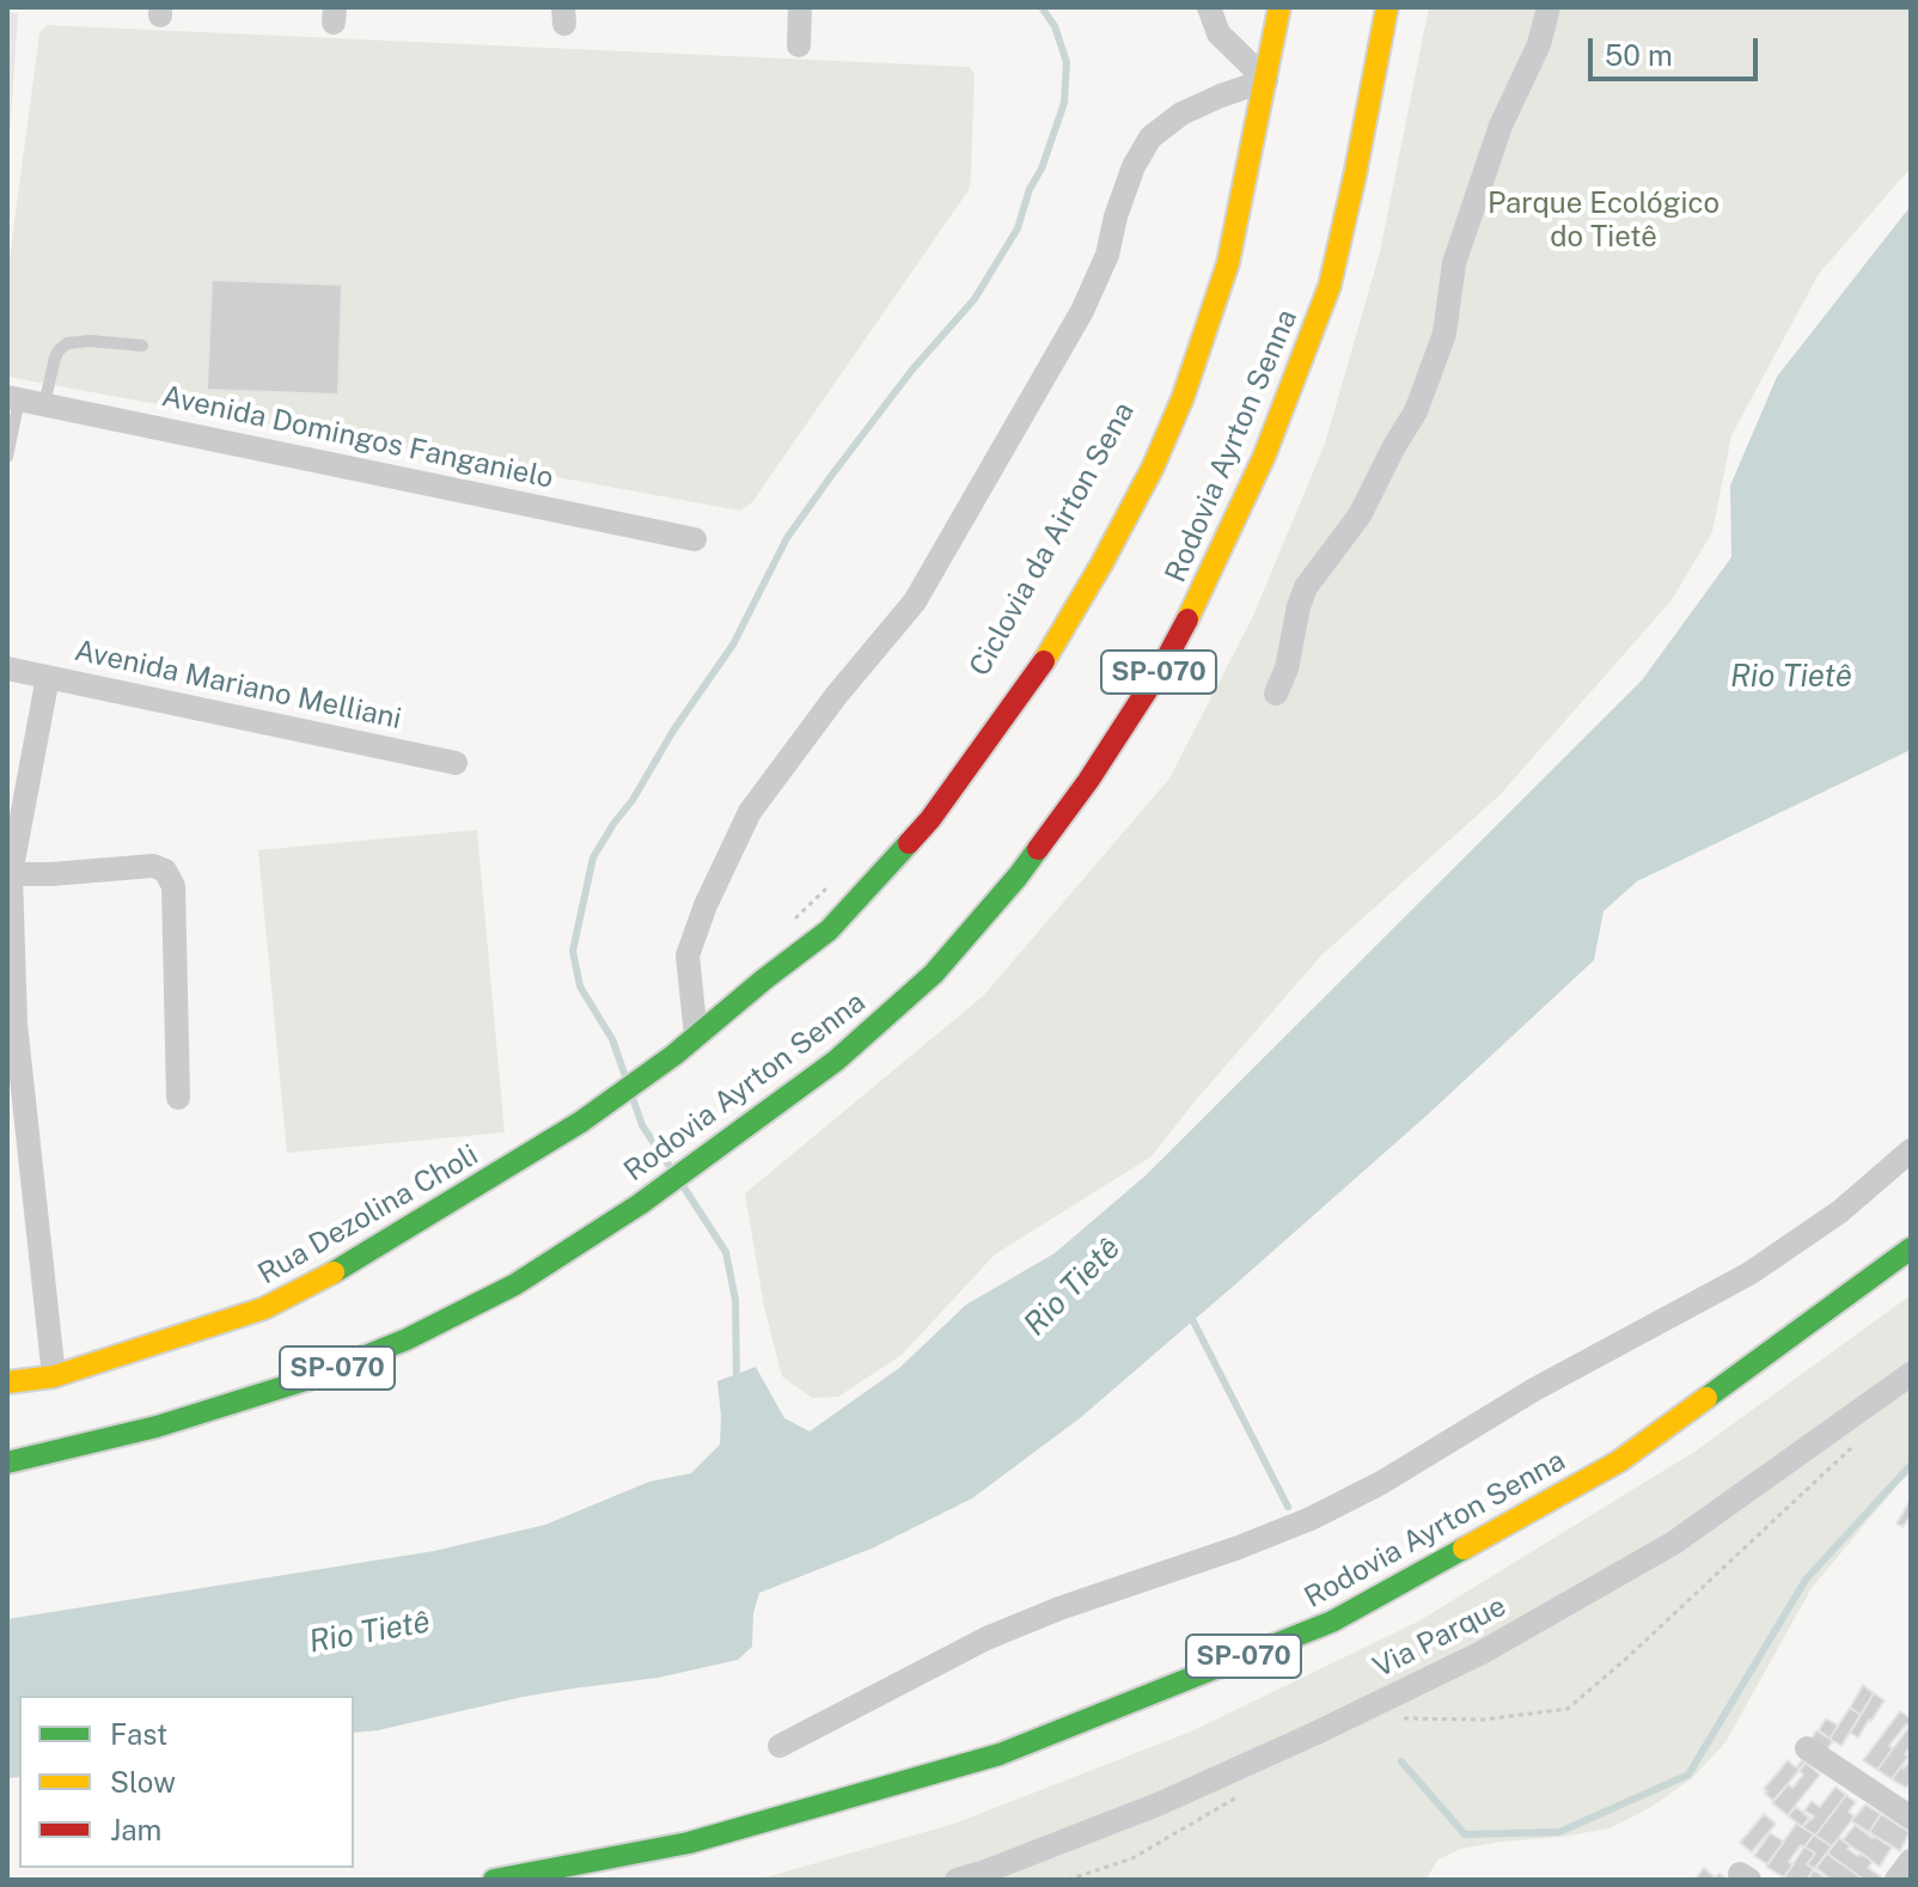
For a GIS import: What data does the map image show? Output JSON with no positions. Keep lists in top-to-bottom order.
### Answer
{
  "streets": {
    "main road": ["Rodovia Ayrton Senna", "SP-070", "Rua Dezolina Choli"],
    "street": ["Avenida Domingos Fanganielo", "Avenida Mariano Melliani", "Via Parque"]
  },
  "water": ["Rio Tietê"],
  "parks": ["Parque Ecológico do Tietê"],
  "legend": ["Fast", "Slow", "Jam"],
  "scale_bar": "50 m"
}
